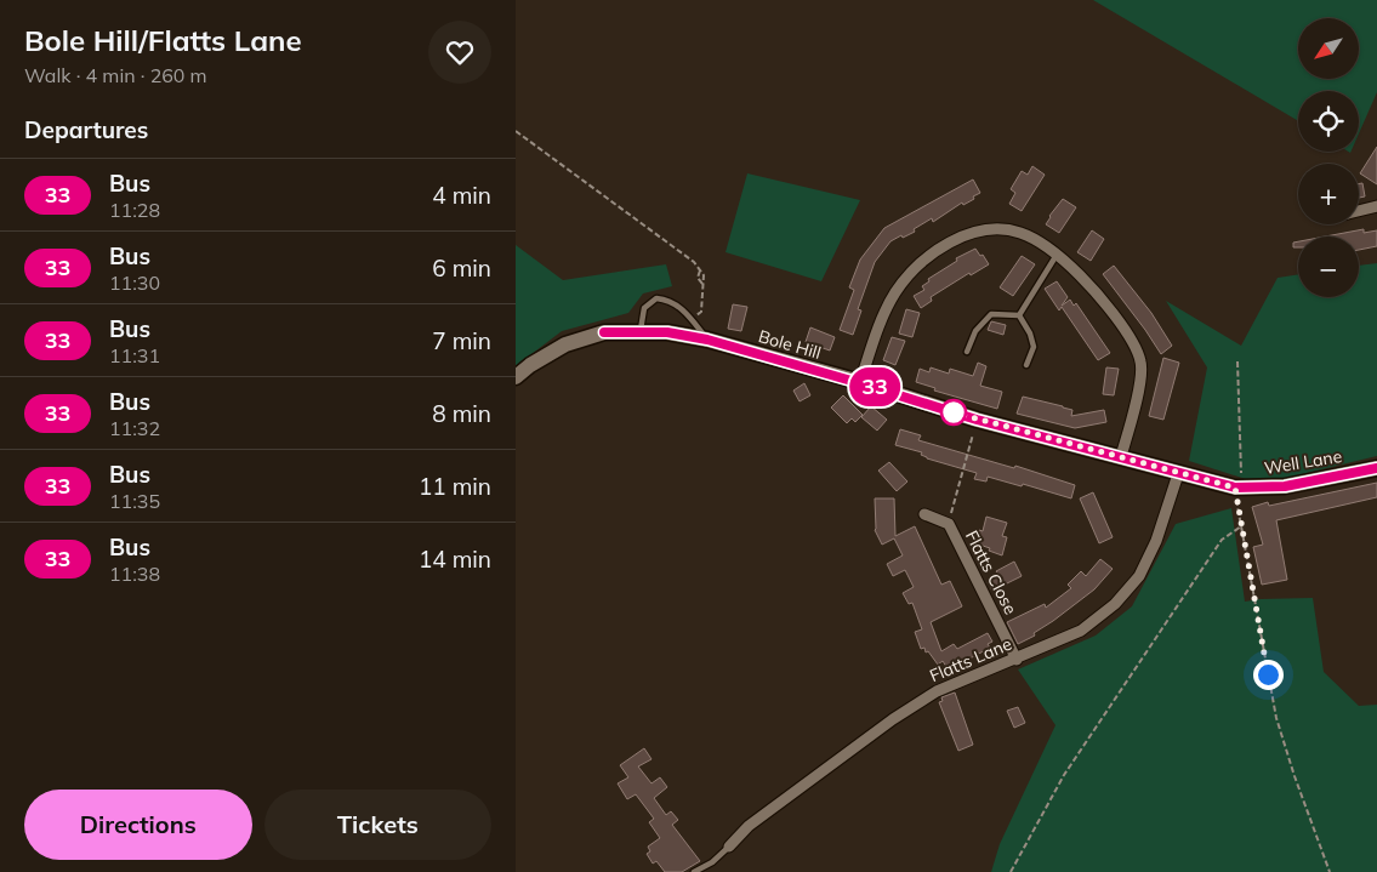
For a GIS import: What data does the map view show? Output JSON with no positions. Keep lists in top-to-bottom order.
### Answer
{
  "streets": {
    "street": [
      "Bole Hill",
      "Well Lane",
      "Flatts Close",
      "Flatts Lane"
    ]
  },
  "crossings": [
    ["Bole Hill", "Well Lane"],
    ["Bole Hill", "Flatts Lane"],
    ["Flatts Close", "Flatts Lane"]
  ],
  "lines": ["bus line 33"],
  "north": "bottom left",
  "page": {
    "heading": [
      ["Bole Hill/Flatts Lane", "Walk · 4 min · 260 m"],
      "Departures"
    ],
    "on_map": "33",
    "map_buttons": ["+", "−"],
    "list": [
      {
        "mark": "33",
        "name": "Bus",
        "note": "11:28",
        "value": "4 min"
      },
      {
        "mark": "33",
        "name": "Bus",
        "note": "11:30",
        "value": "6 min"
      },
      {
        "mark": "33",
        "name": "Bus",
        "note": "11:31",
        "value": "7 min"
      },
      {
        "mark": "33",
        "name": "Bus",
        "note": "11:32",
        "value": "8 min"
      },
      {
        "mark": "33",
        "name": "Bus",
        "note": "11:35",
        "value": "11 min"
      },
      {
        "mark": "33",
        "name": "Bus",
        "note": "11:38",
        "value": "14 min"
      }
    ],
    "buttons": ["Directions", "Tickets"]
  }
}
